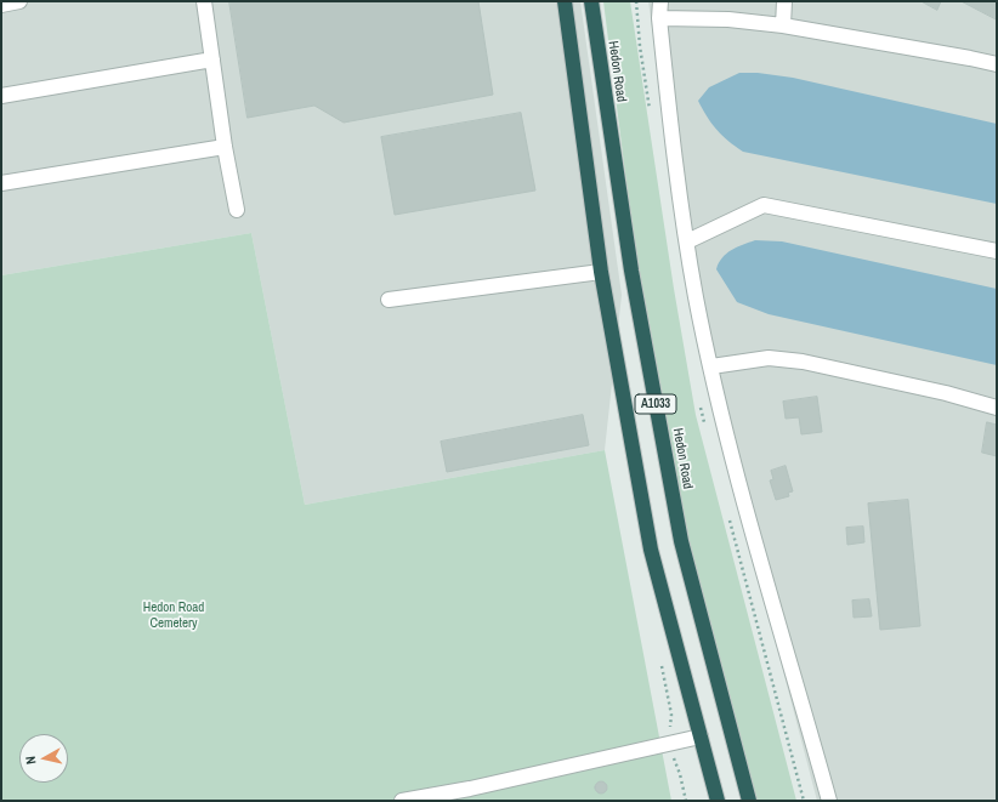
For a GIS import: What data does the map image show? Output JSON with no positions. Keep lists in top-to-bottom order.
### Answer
{
  "streets": {
    "highway": ["Hedon Road", "A1033"]
  },
  "parks": ["Hedon Road Cemetery"],
  "north": "left"
}
